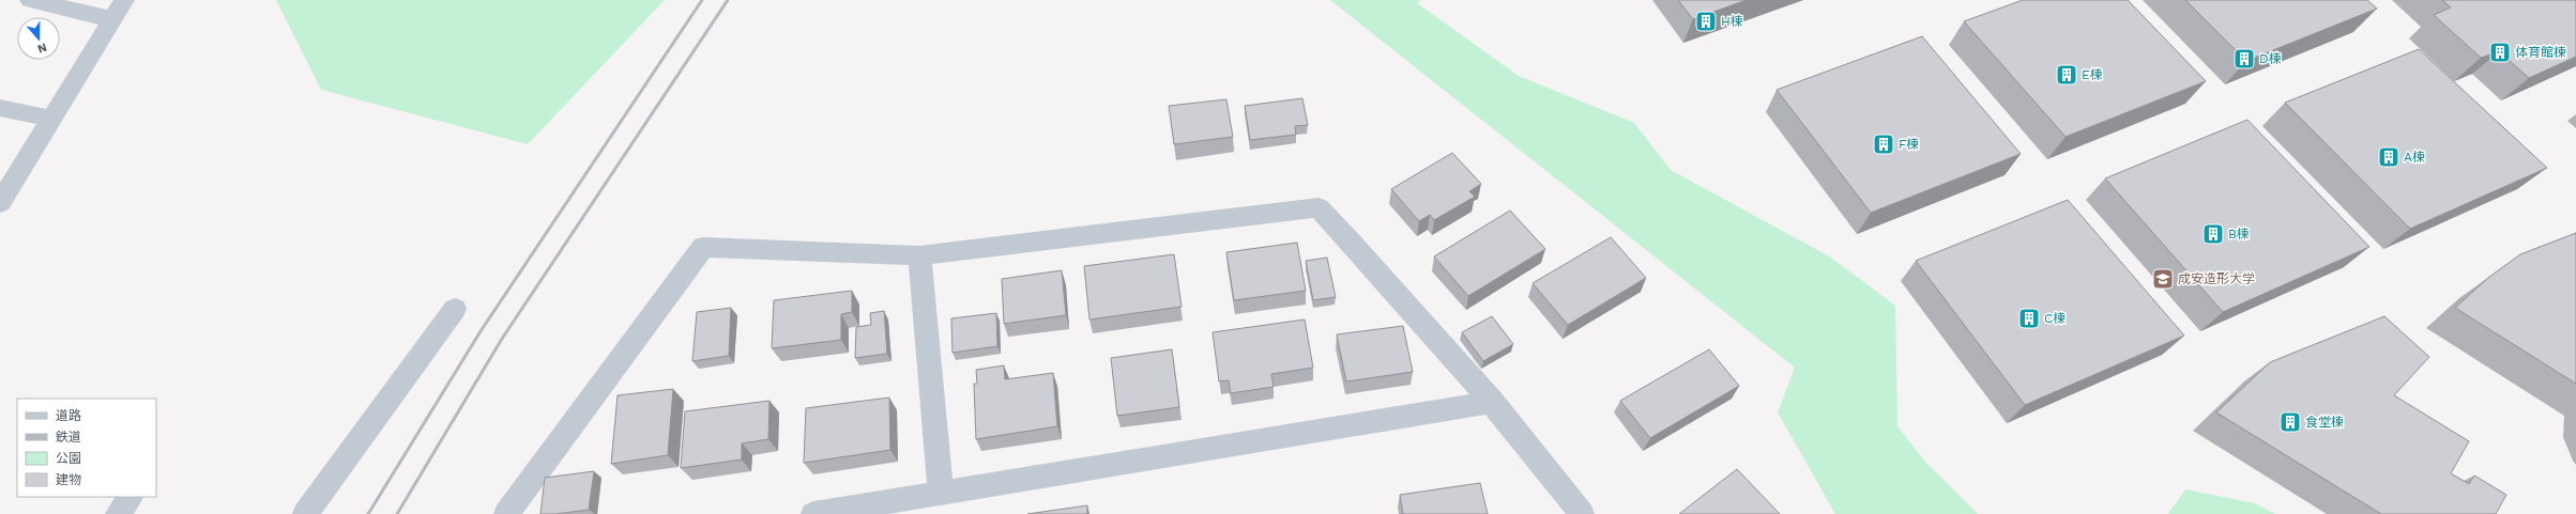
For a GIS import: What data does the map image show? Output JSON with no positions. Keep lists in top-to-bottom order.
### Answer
{
  "places": {
    "building": [
      "H棟",
      "体育館棟",
      "D棟",
      "E棟",
      "F棟",
      "A棟",
      "B棟",
      "C棟",
      "食堂棟"
    ],
    "school or university": ["成安造形大学"]
  },
  "legend": [
    "道路",
    "鉄道",
    "公園",
    "建物"
  ],
  "north": "bottom"
}
